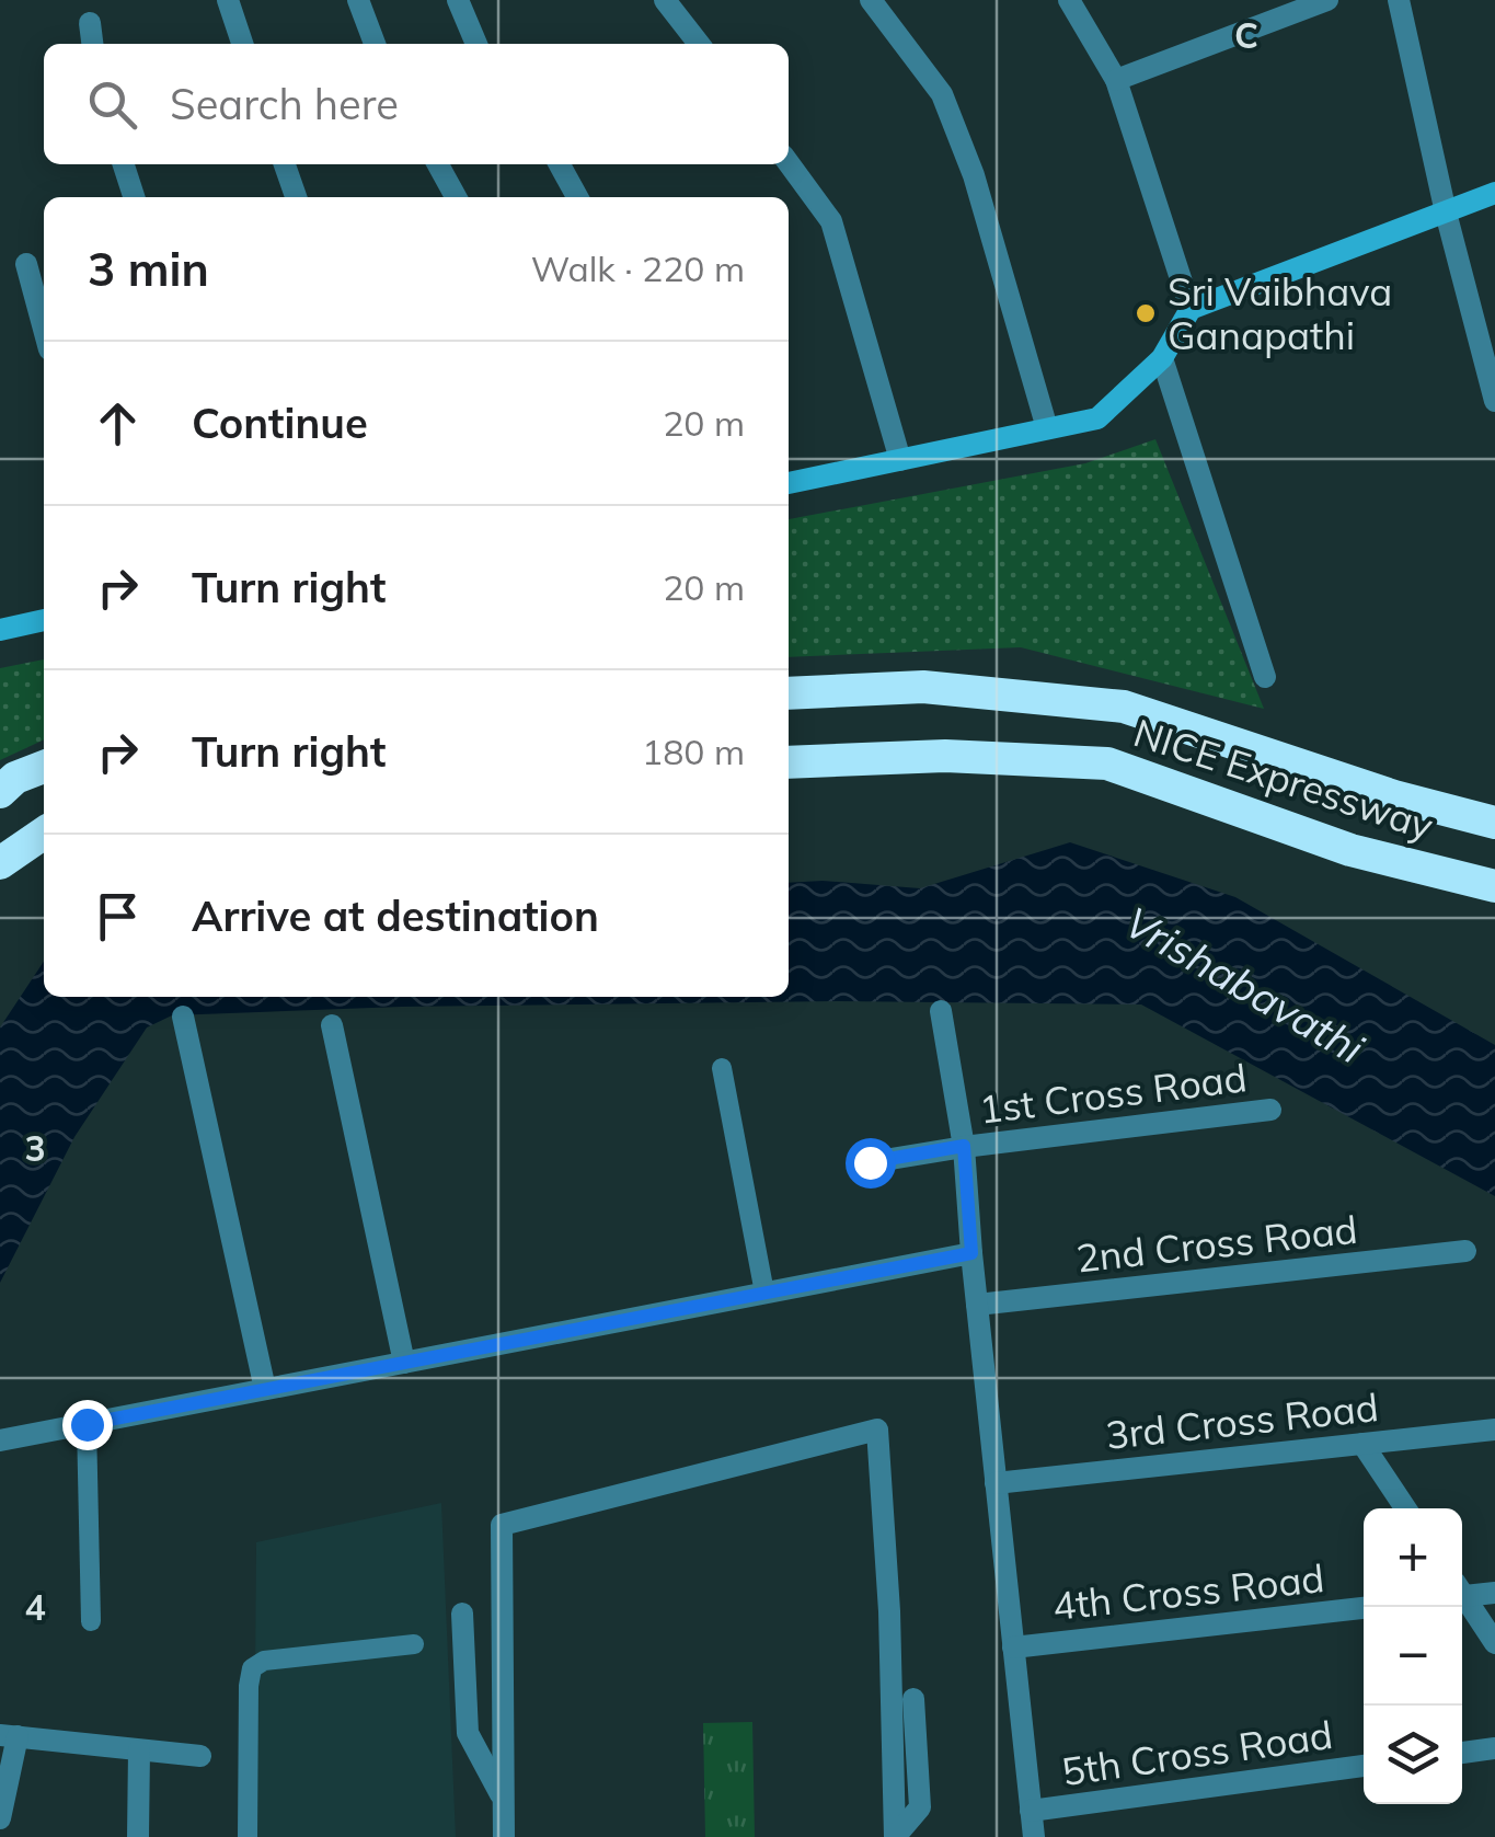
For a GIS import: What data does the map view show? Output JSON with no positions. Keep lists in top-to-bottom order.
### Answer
{
  "streets": {
    "highway": ["NICE Expressway"],
    "street": [
      "1st Cross Road",
      "2nd Cross Road",
      "3rd Cross Road",
      "4th Cross Road",
      "5th Cross Road"
    ]
  },
  "water": ["Vrishabavathi"],
  "places": ["Sri Vaibhava Ganapathi"],
  "page": {
    "search": "Search here",
    "heading": ["3 min", "Walk · 220 m"],
    "list": [
      ["Continue", "20 m"],
      ["Turn right", "20 m"],
      ["Turn right", "180 m"],
      "Arrive at destination"
    ],
    "map_buttons": ["+", "−"]
  },
  "grid": {
    "columns": ["C"],
    "rows": ["3", "4"]
  }
}
